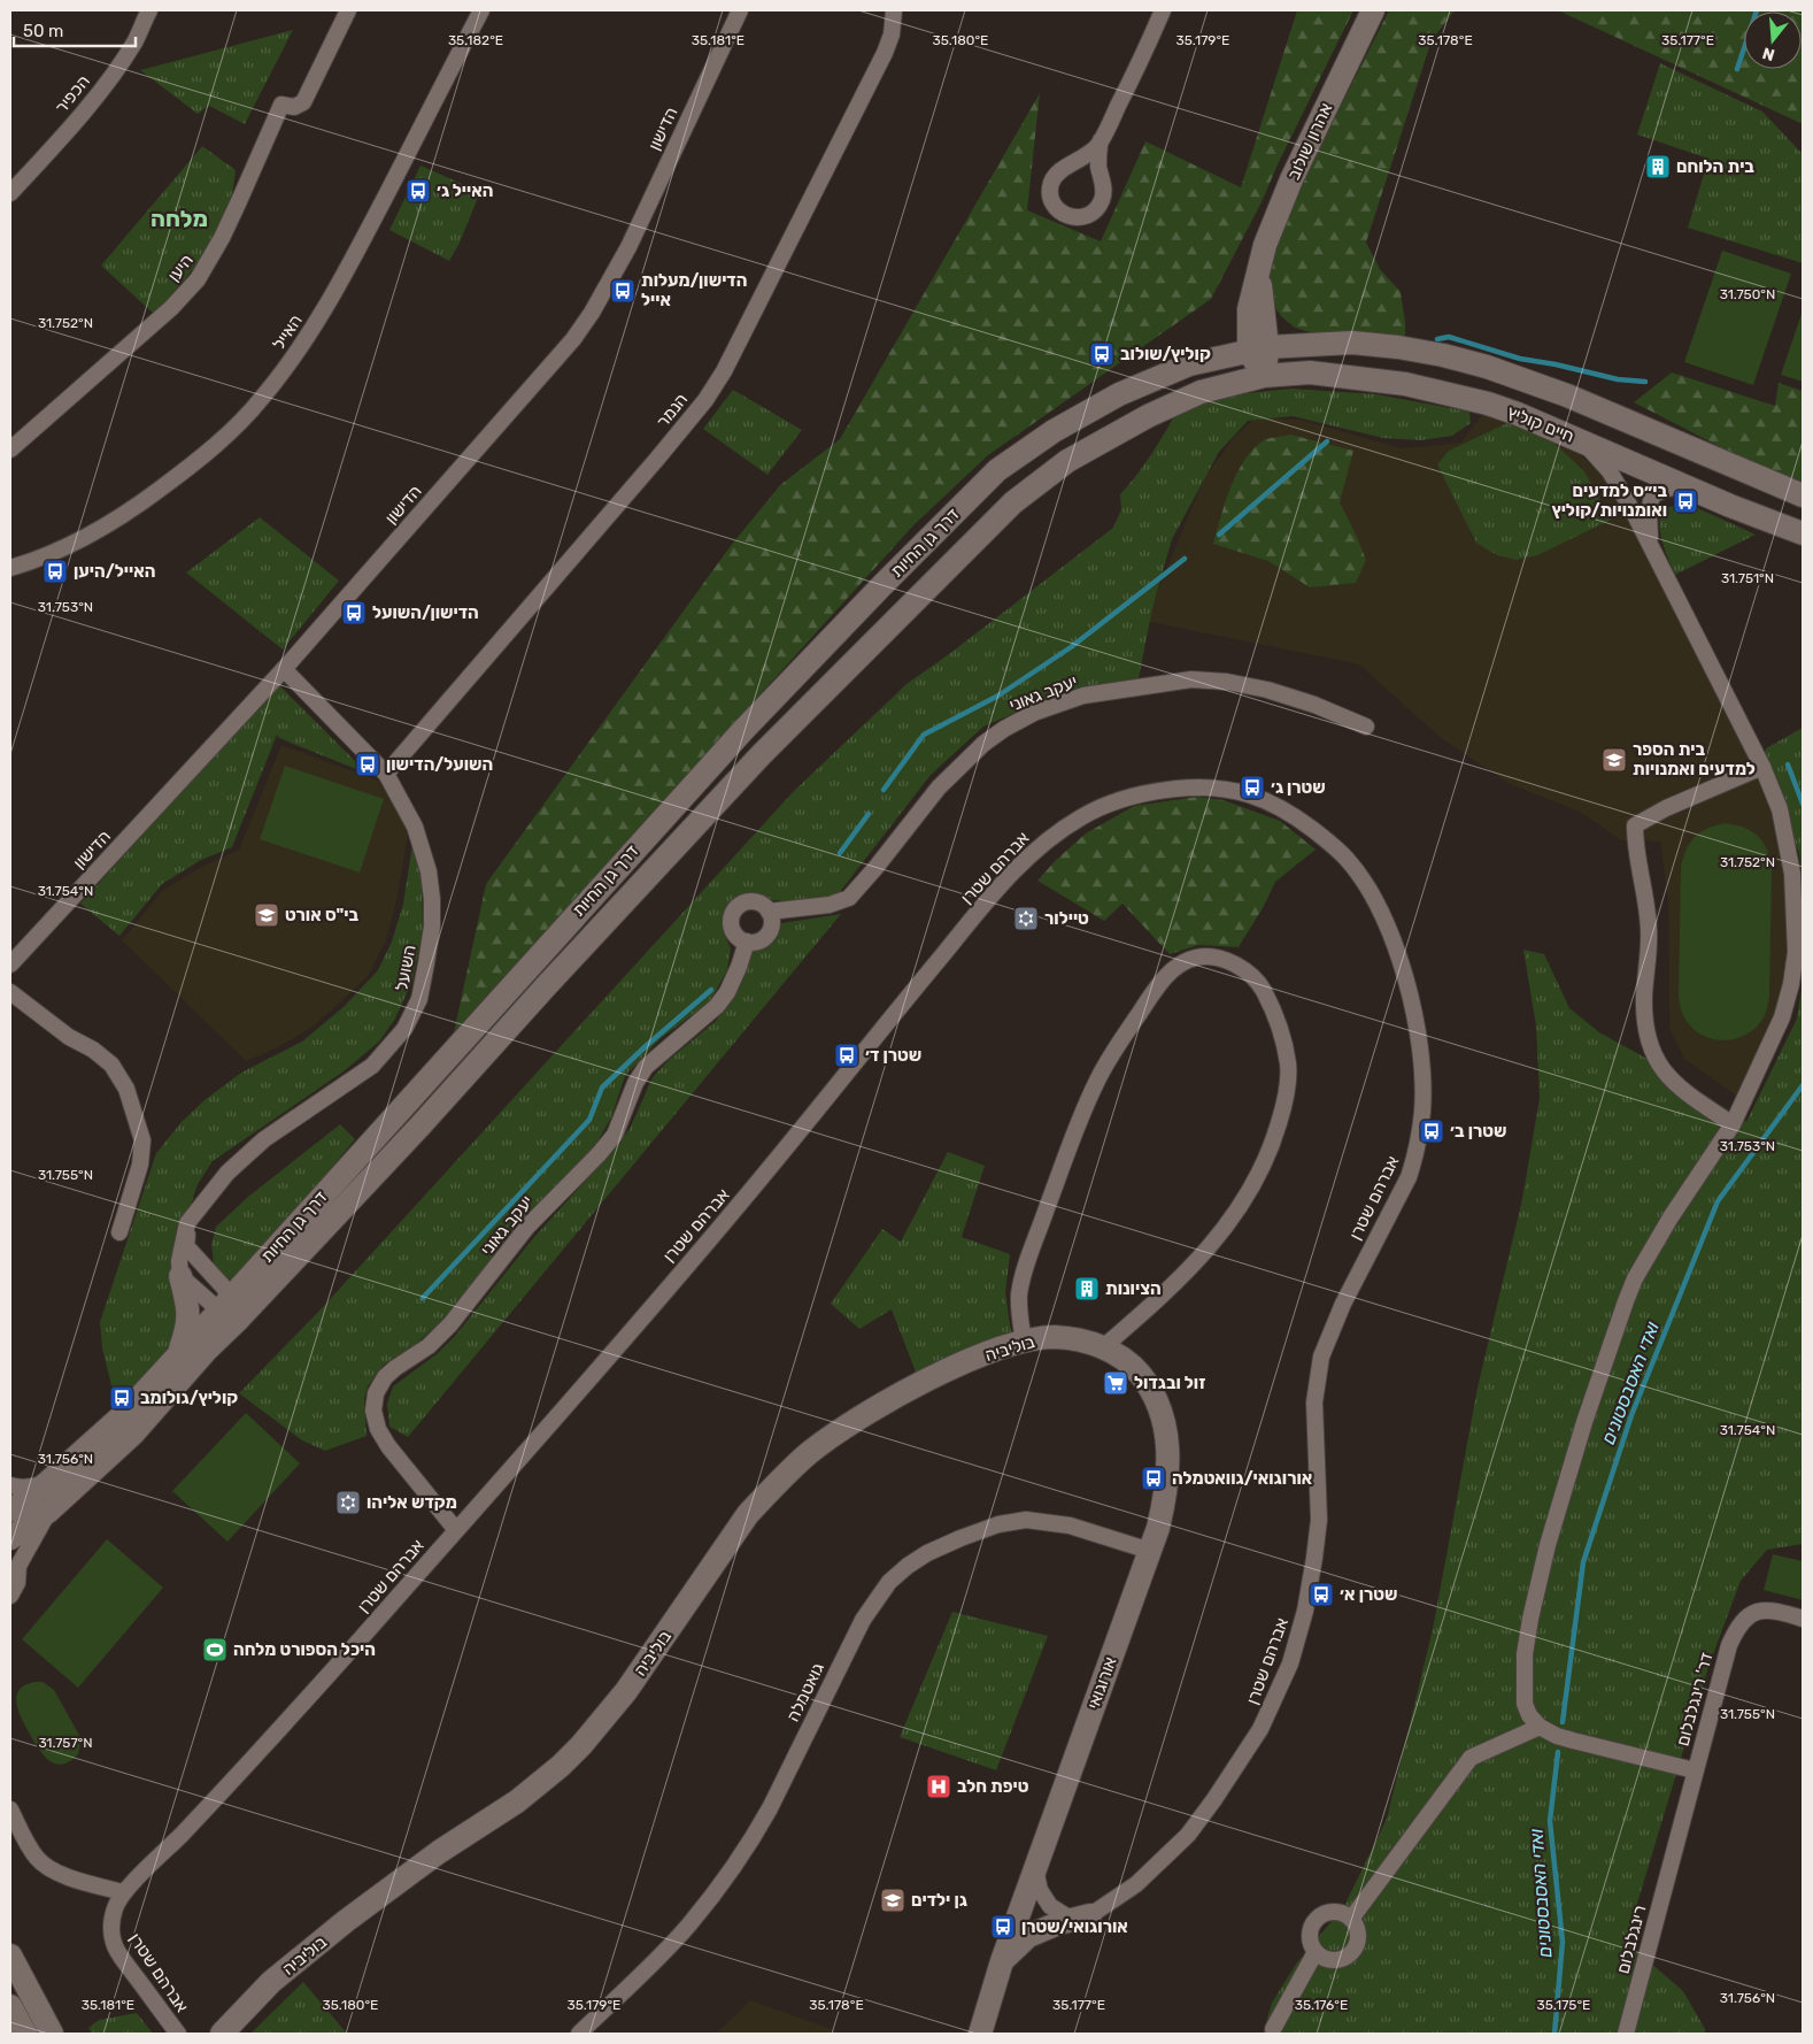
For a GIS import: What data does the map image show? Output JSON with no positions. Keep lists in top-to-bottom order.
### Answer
{
  "streets": {
    "main road": [
      "אהרון שולוב",
      "חיים קוליץ",
      "דרך גן החיות",
      "בוליביה",
      "אורוגואי"
    ],
    "street": [
      "הכפיר",
      "הדישון",
      "היען",
      "האייל",
      "הנמר",
      "יעקב גאוני",
      "אברהם שטרן",
      "השועל",
      "גואטמלה",
      "דר' רינגלבלום",
      "רינגלבלום"
    ]
  },
  "crossings": [
    ["הדישון", "השועל"],
    ["אהרון שולוב", "חיים קוליץ"],
    ["אהרון שולוב", "דרך גן החיות"],
    ["הנמר", "השועל"],
    ["חיים קוליץ", "דרך גן החיות"],
    ["יעקב גאוני", "אברהם שטרן"],
    ["בוליביה", "אורוגואי"],
    ["אורוגואי", "גואטמלה"],
    ["דר' רינגלבלום", "רינגלבלום"]
  ],
  "districts": ["מלחה"],
  "water": ["ואדי האסבסטונים"],
  "places": {
    "building": ["בית הלוחם", "הציונות"],
    "bus stop": [
      "האייל ג׳",
      "הדישון/מעלות אייל",
      "קוליץ/שולוב",
      "בי״ס למדעים ואומנויות/קוליץ",
      "האייל/היען",
      "הדישון/השועל",
      "השועל/הדישון",
      "שטרן ג׳",
      "שטרן ד׳",
      "שטרן ב׳",
      "קוליץ/גולומב",
      "אורוגואי/גוואטמלה",
      "שטרן א׳",
      "אורוגואי/שטרן"
    ],
    "school or university": ["בית הספר למדעים ואמנויות", "בי\"ס אורט", "גן ילדים"],
    "synagogue": ["טיילור", "מקדש אליהו"],
    "supermarket": ["זול ובגדול"],
    "sports": ["היכל הספורט מלחה"],
    "hospital": ["טיפת חלב"]
  },
  "scale_bar": "50 m",
  "north": "bottom",
  "coordinates": [
    "35.182°E",
    "35.181°E",
    "35.180°E",
    "35.179°E",
    "35.178°E",
    "35.177°E",
    "31.750°N",
    "31.752°N",
    "31.751°N",
    "31.753°N",
    "31.754°N",
    "31.755°N",
    "31.756°N",
    "31.757°N",
    "35.176°E",
    "35.175°E"
  ]
}
